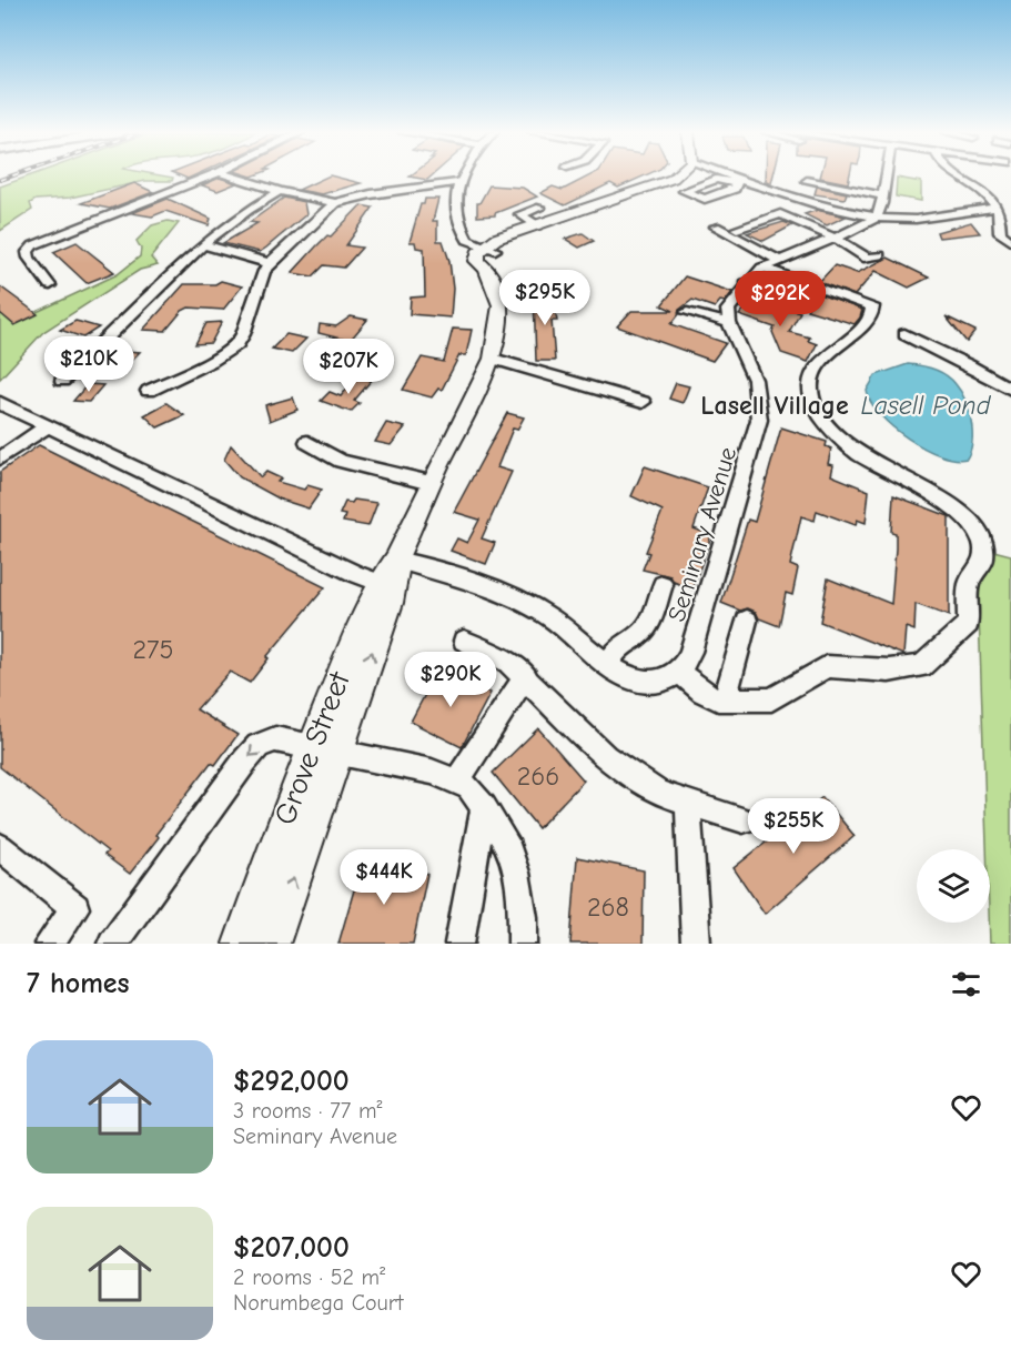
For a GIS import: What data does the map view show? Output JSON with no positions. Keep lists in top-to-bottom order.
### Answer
{
  "streets": {
    "main road": ["Grove Street"],
    "street": ["Seminary Avenue"]
  },
  "districts": ["Lasell Village"],
  "water": ["Lasell Pond"],
  "house_numbers": ["275", "266", "268"],
  "page": {
    "price": [
      "$295K",
      "$292K",
      "$210K",
      "$207K",
      "$290K",
      "$255K",
      "$444K"
    ],
    "heading": "7 homes",
    "list": [
      {
        "name": "$292,000",
        "note": "3 rooms · 77 m² · Seminary Avenue"
      },
      {
        "name": "$207,000",
        "note": "2 rooms · 52 m² · Norumbega Court"
      }
    ]
  }
}
